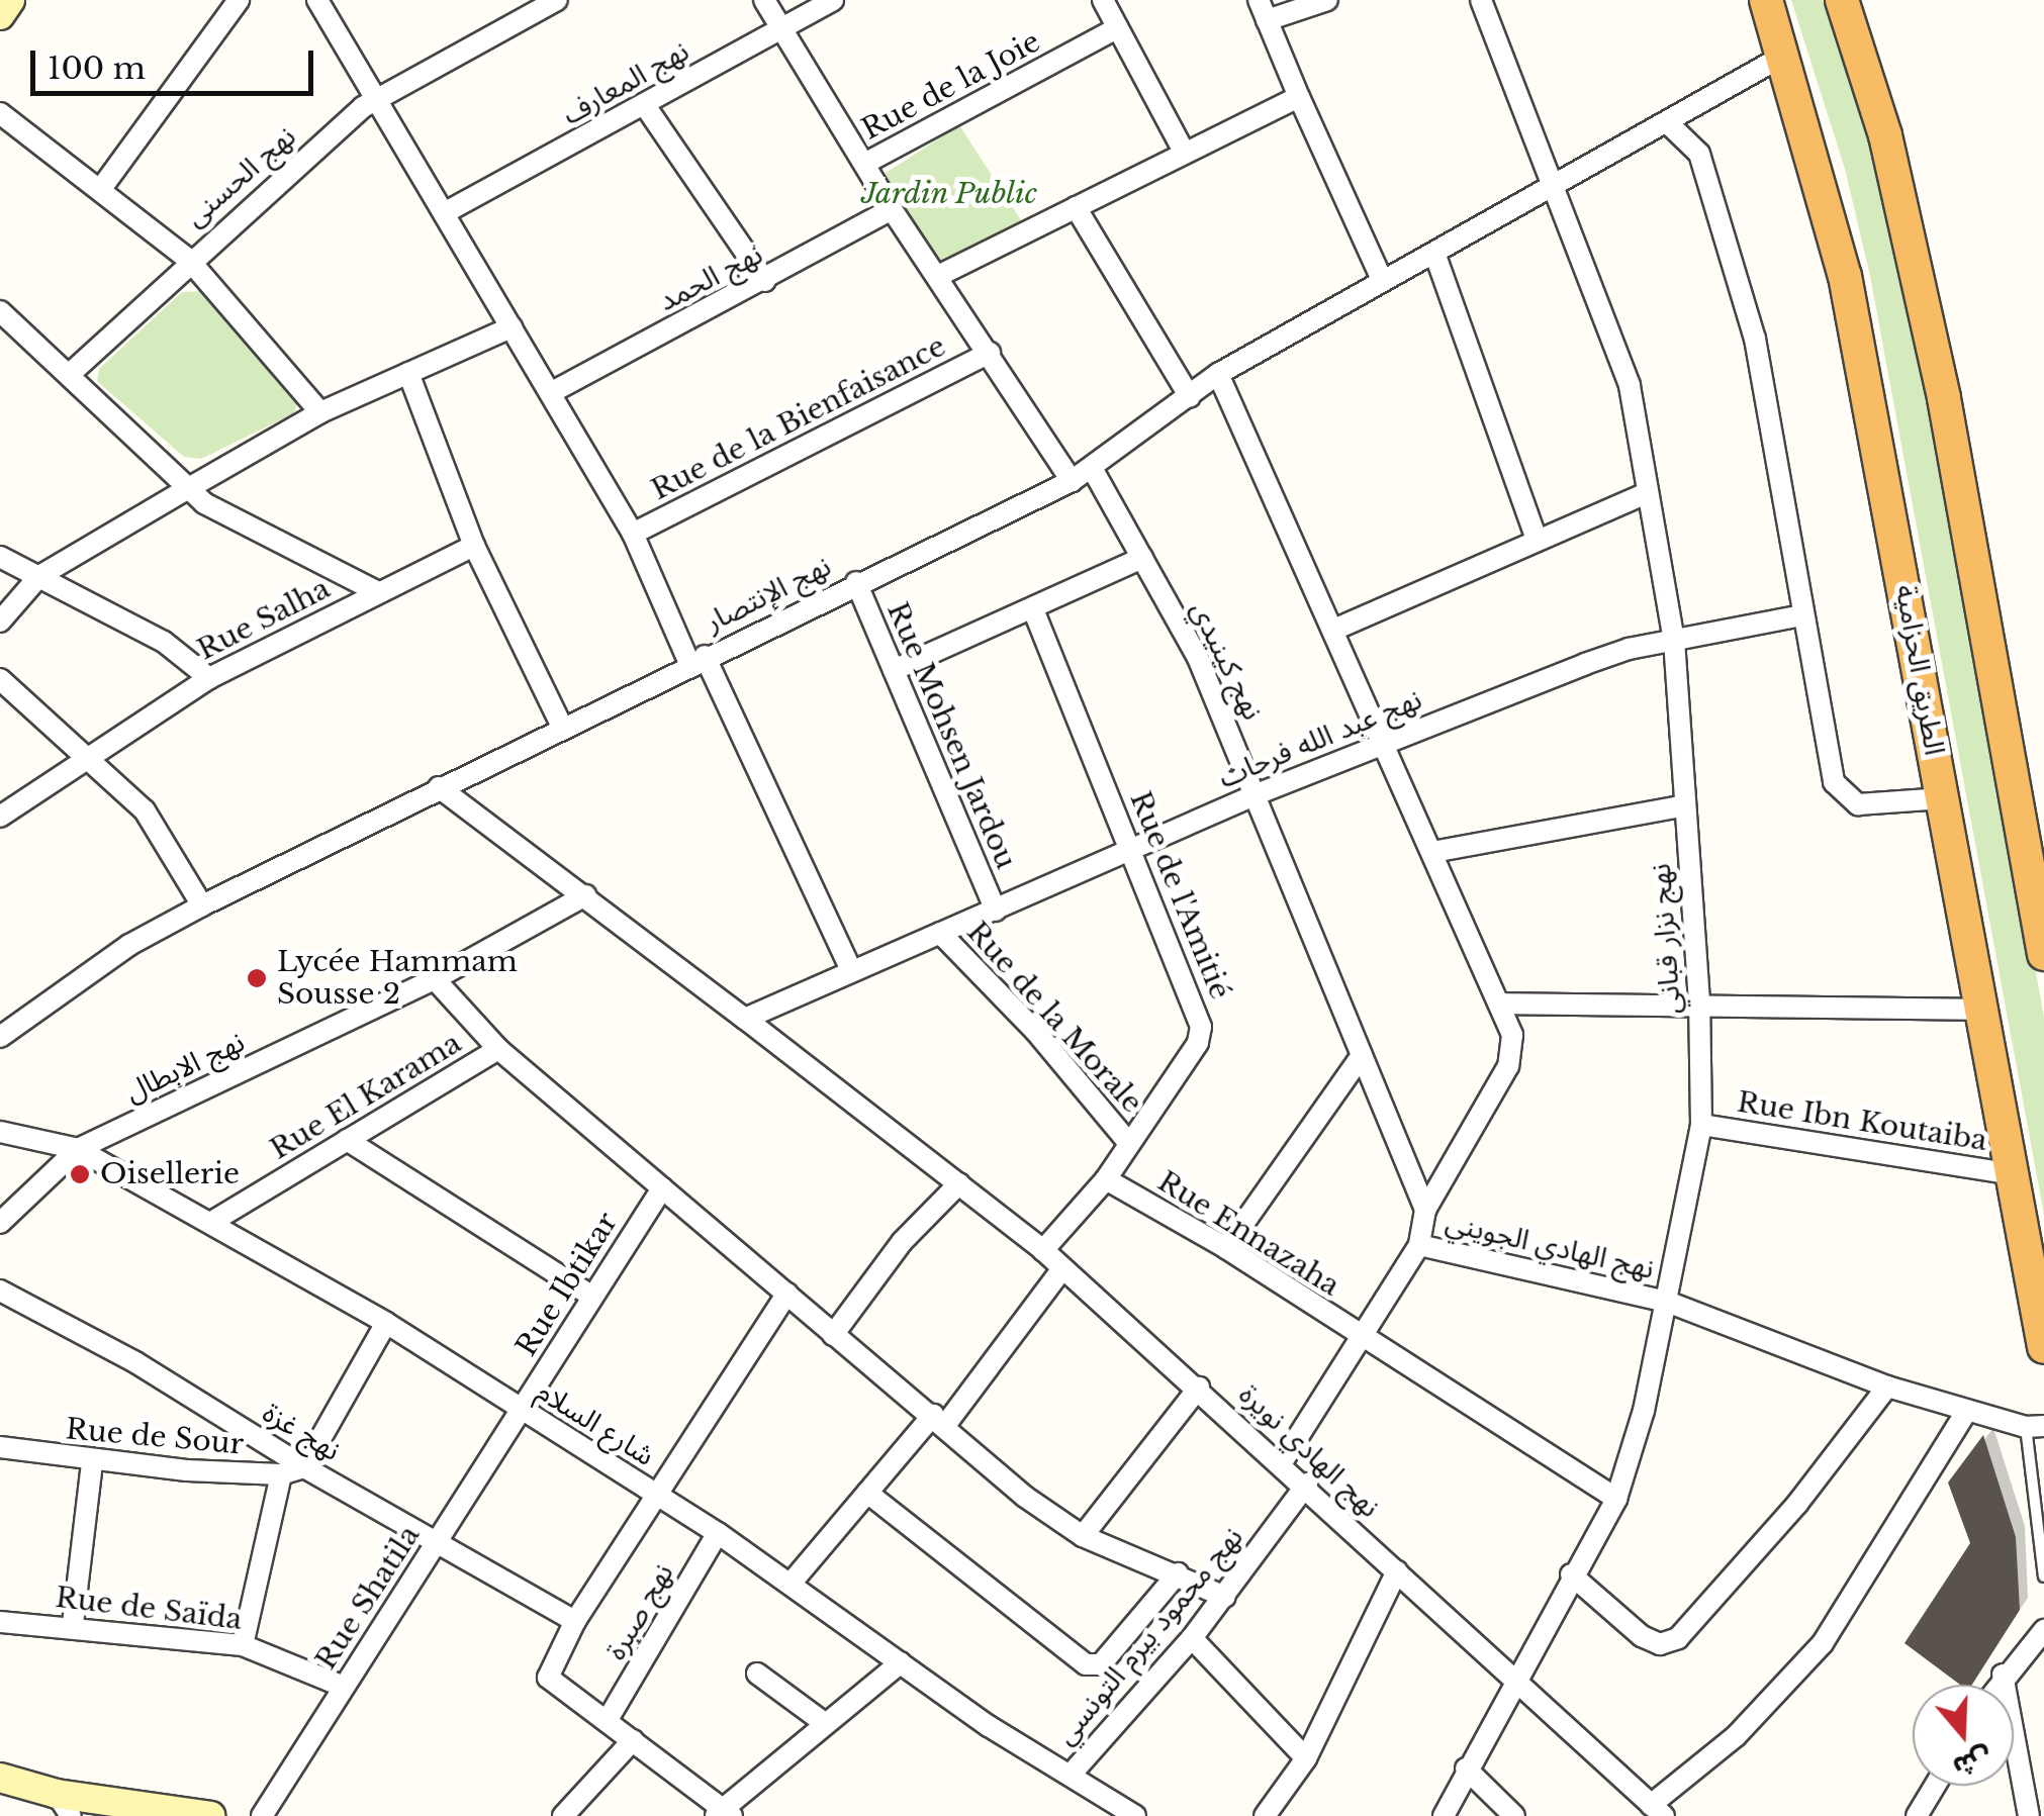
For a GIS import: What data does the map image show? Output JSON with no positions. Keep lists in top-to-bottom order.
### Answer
{
  "streets": {
    "highway": ["الطريق الحزامية"],
    "street": [
      "نهج المعارف",
      "Rue de la Joie",
      "نهج الحسنى",
      "نهج الحمد",
      "Rue de la Bienfaisance",
      "نهج الإنتصار",
      "Rue Salha",
      "نهج كينيدي",
      "Rue Mohsen Jardou",
      "نهج عبد الله فرحات",
      "Rue de l'Amitié",
      "نهج نزار قباني",
      "Rue de la Morale",
      "نهج الابطال",
      "Rue El Karama",
      "Rue Ibn Koutaiba",
      "Rue Ennazaha",
      "نهج الهادي الجويني",
      "Rue Ibtikar",
      "شارع السلام",
      "نهج غزة",
      "Rue de Sour",
      "نهج الهادي نويرة",
      "Rue Shatila",
      "Rue de Saïda",
      "نهج صبرة",
      "نهج محمود بيرم التونسي"
    ]
  },
  "crossings": [
    ["نهج الإنتصار", "نهج كينيدي"],
    ["نهج الإنتصار", "الطريق الحزامية"],
    ["نهج الإنتصار", "Rue Mohsen Jardou"],
    ["نهج الإنتصار", "نهج نزار قباني"],
    ["نهج كينيدي", "نهج عبد الله فرحات"],
    ["الطريق الحزامية", "Rue Ibn Koutaiba"],
    ["Rue Mohsen Jardou", "نهج عبد الله فرحات"],
    ["نهج عبد الله فرحات", "Rue de l'Amitié"],
    ["نهج عبد الله فرحات", "نهج نزار قباني"],
    ["نهج عبد الله فرحات", "Rue de la Morale"],
    ["Rue de l'Amitié", "Rue de la Morale"],
    ["Rue de l'Amitié", "Rue Ennazaha"],
    ["نهج نزار قباني", "Rue Ibn Koutaiba"],
    ["نهج نزار قباني", "Rue Ennazaha"],
    ["نهج نزار قباني", "نهج الهادي الجويني"],
    ["نهج نزار قباني", "نهج الهادي نويرة"],
    ["نهج الابطال", "شارع السلام"],
    ["Rue El Karama", "شارع السلام"],
    ["Rue Ibtikar", "شارع السلام"],
    ["Rue Ibtikar", "Rue Shatila"],
    ["شارع السلام", "Rue Shatila"],
    ["شارع السلام", "نهج صبرة"],
    ["شارع السلام", "نهج محمود بيرم التونسي"],
    ["نهج غزة", "Rue de Sour"],
    ["نهج غزة", "Rue Shatila"],
    ["نهج الهادي نويرة", "نهج محمود بيرم التونسي"],
    ["Rue Shatila", "Rue de Saïda"]
  ],
  "parks": ["Jardin Public"],
  "places": ["Lycée Hammam Sousse 2", "Oisellerie"],
  "scale_bar": "100 m",
  "north": "bottom"
}
